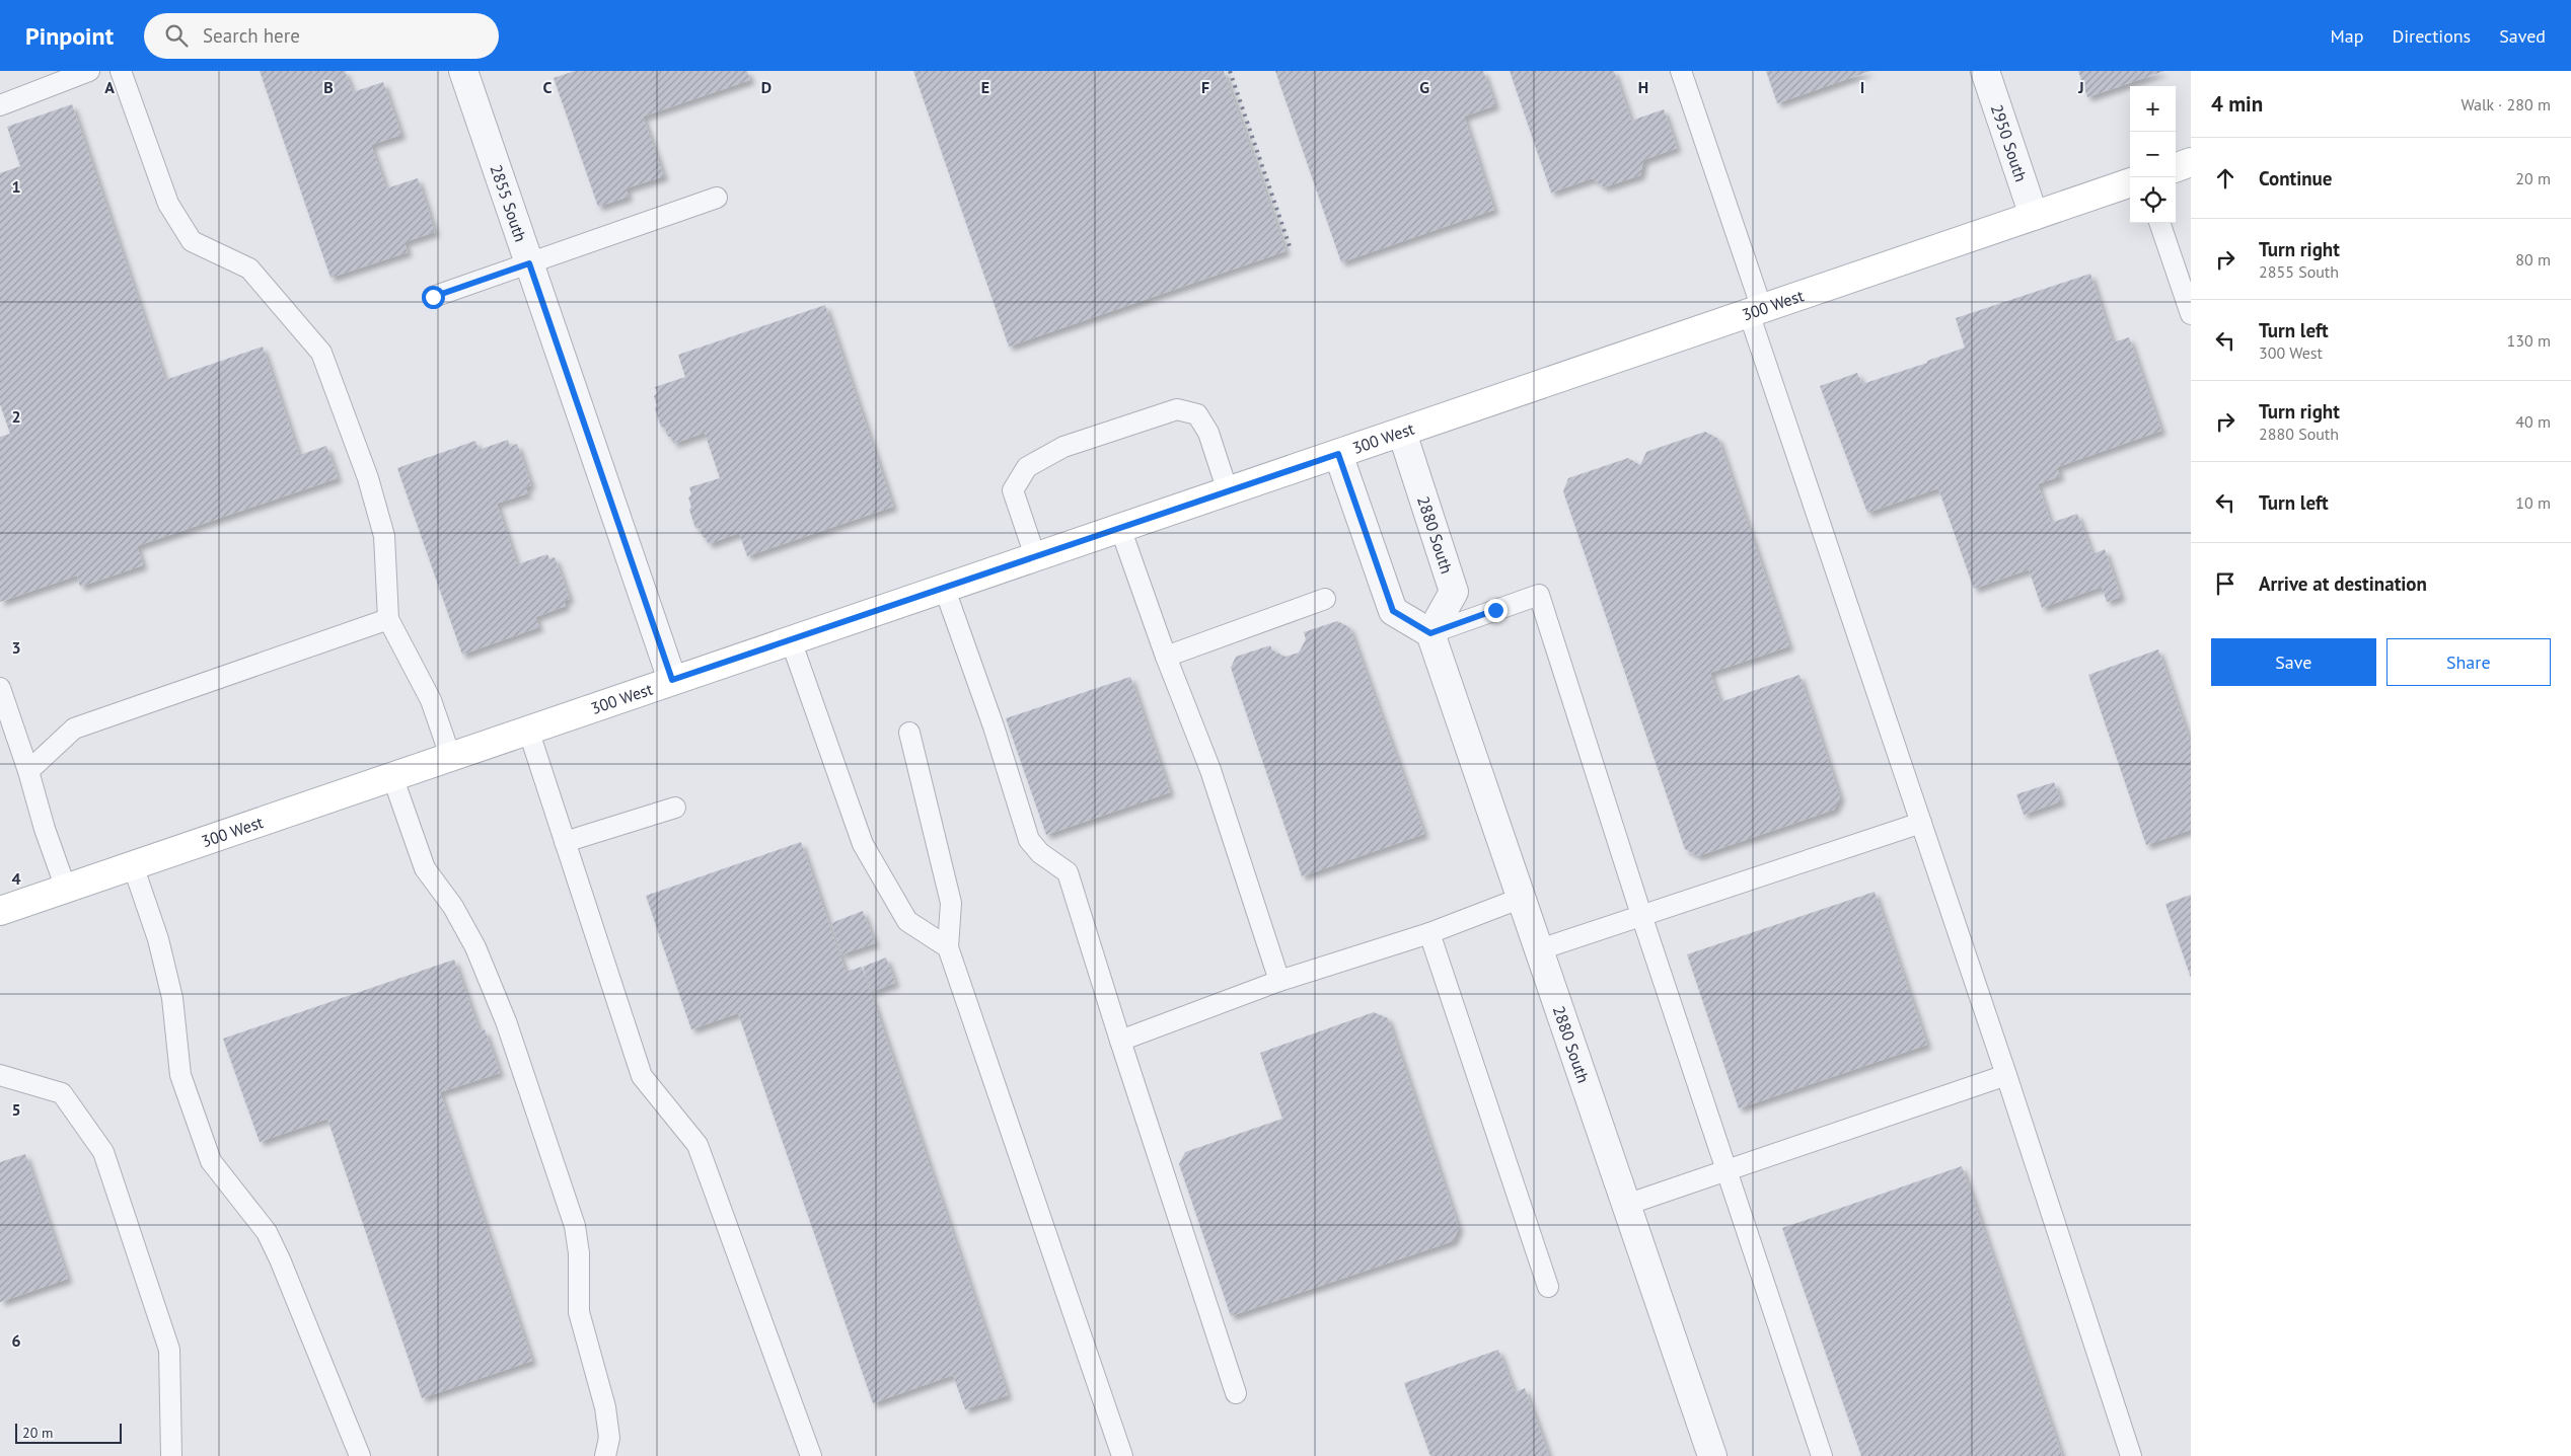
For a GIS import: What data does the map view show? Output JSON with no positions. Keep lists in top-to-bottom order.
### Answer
{
  "streets": {
    "main road": ["300 West"],
    "street": ["2950 South", "2855 South", "2880 South"]
  },
  "crossings": [
    ["2950 South", "300 West"],
    ["2855 South", "300 West"],
    ["300 West", "2880 South"]
  ],
  "scale_bar": "20 m",
  "page": {
    "header": "Pinpoint",
    "search": "Search here",
    "nav": ["Map", "Directions", "Saved"],
    "heading": ["4 min", "Walk · 280 m"],
    "map_buttons": ["+", "−"],
    "list": [
      ["Continue", "20 m"],
      ["Turn right", "2855 South", "80 m"],
      ["Turn left", "300 West", "130 m"],
      ["Turn right", "2880 South", "40 m"],
      ["Turn left", "10 m"],
      "Arrive at destination"
    ],
    "buttons": ["Save", "Share"],
    "scale": "20 m"
  },
  "grid": {
    "columns": [
      "A",
      "B",
      "C",
      "D",
      "E",
      "F",
      "G",
      "H",
      "I",
      "J"
    ],
    "rows": [
      "1",
      "2",
      "3",
      "4",
      "5",
      "6"
    ]
  }
}
